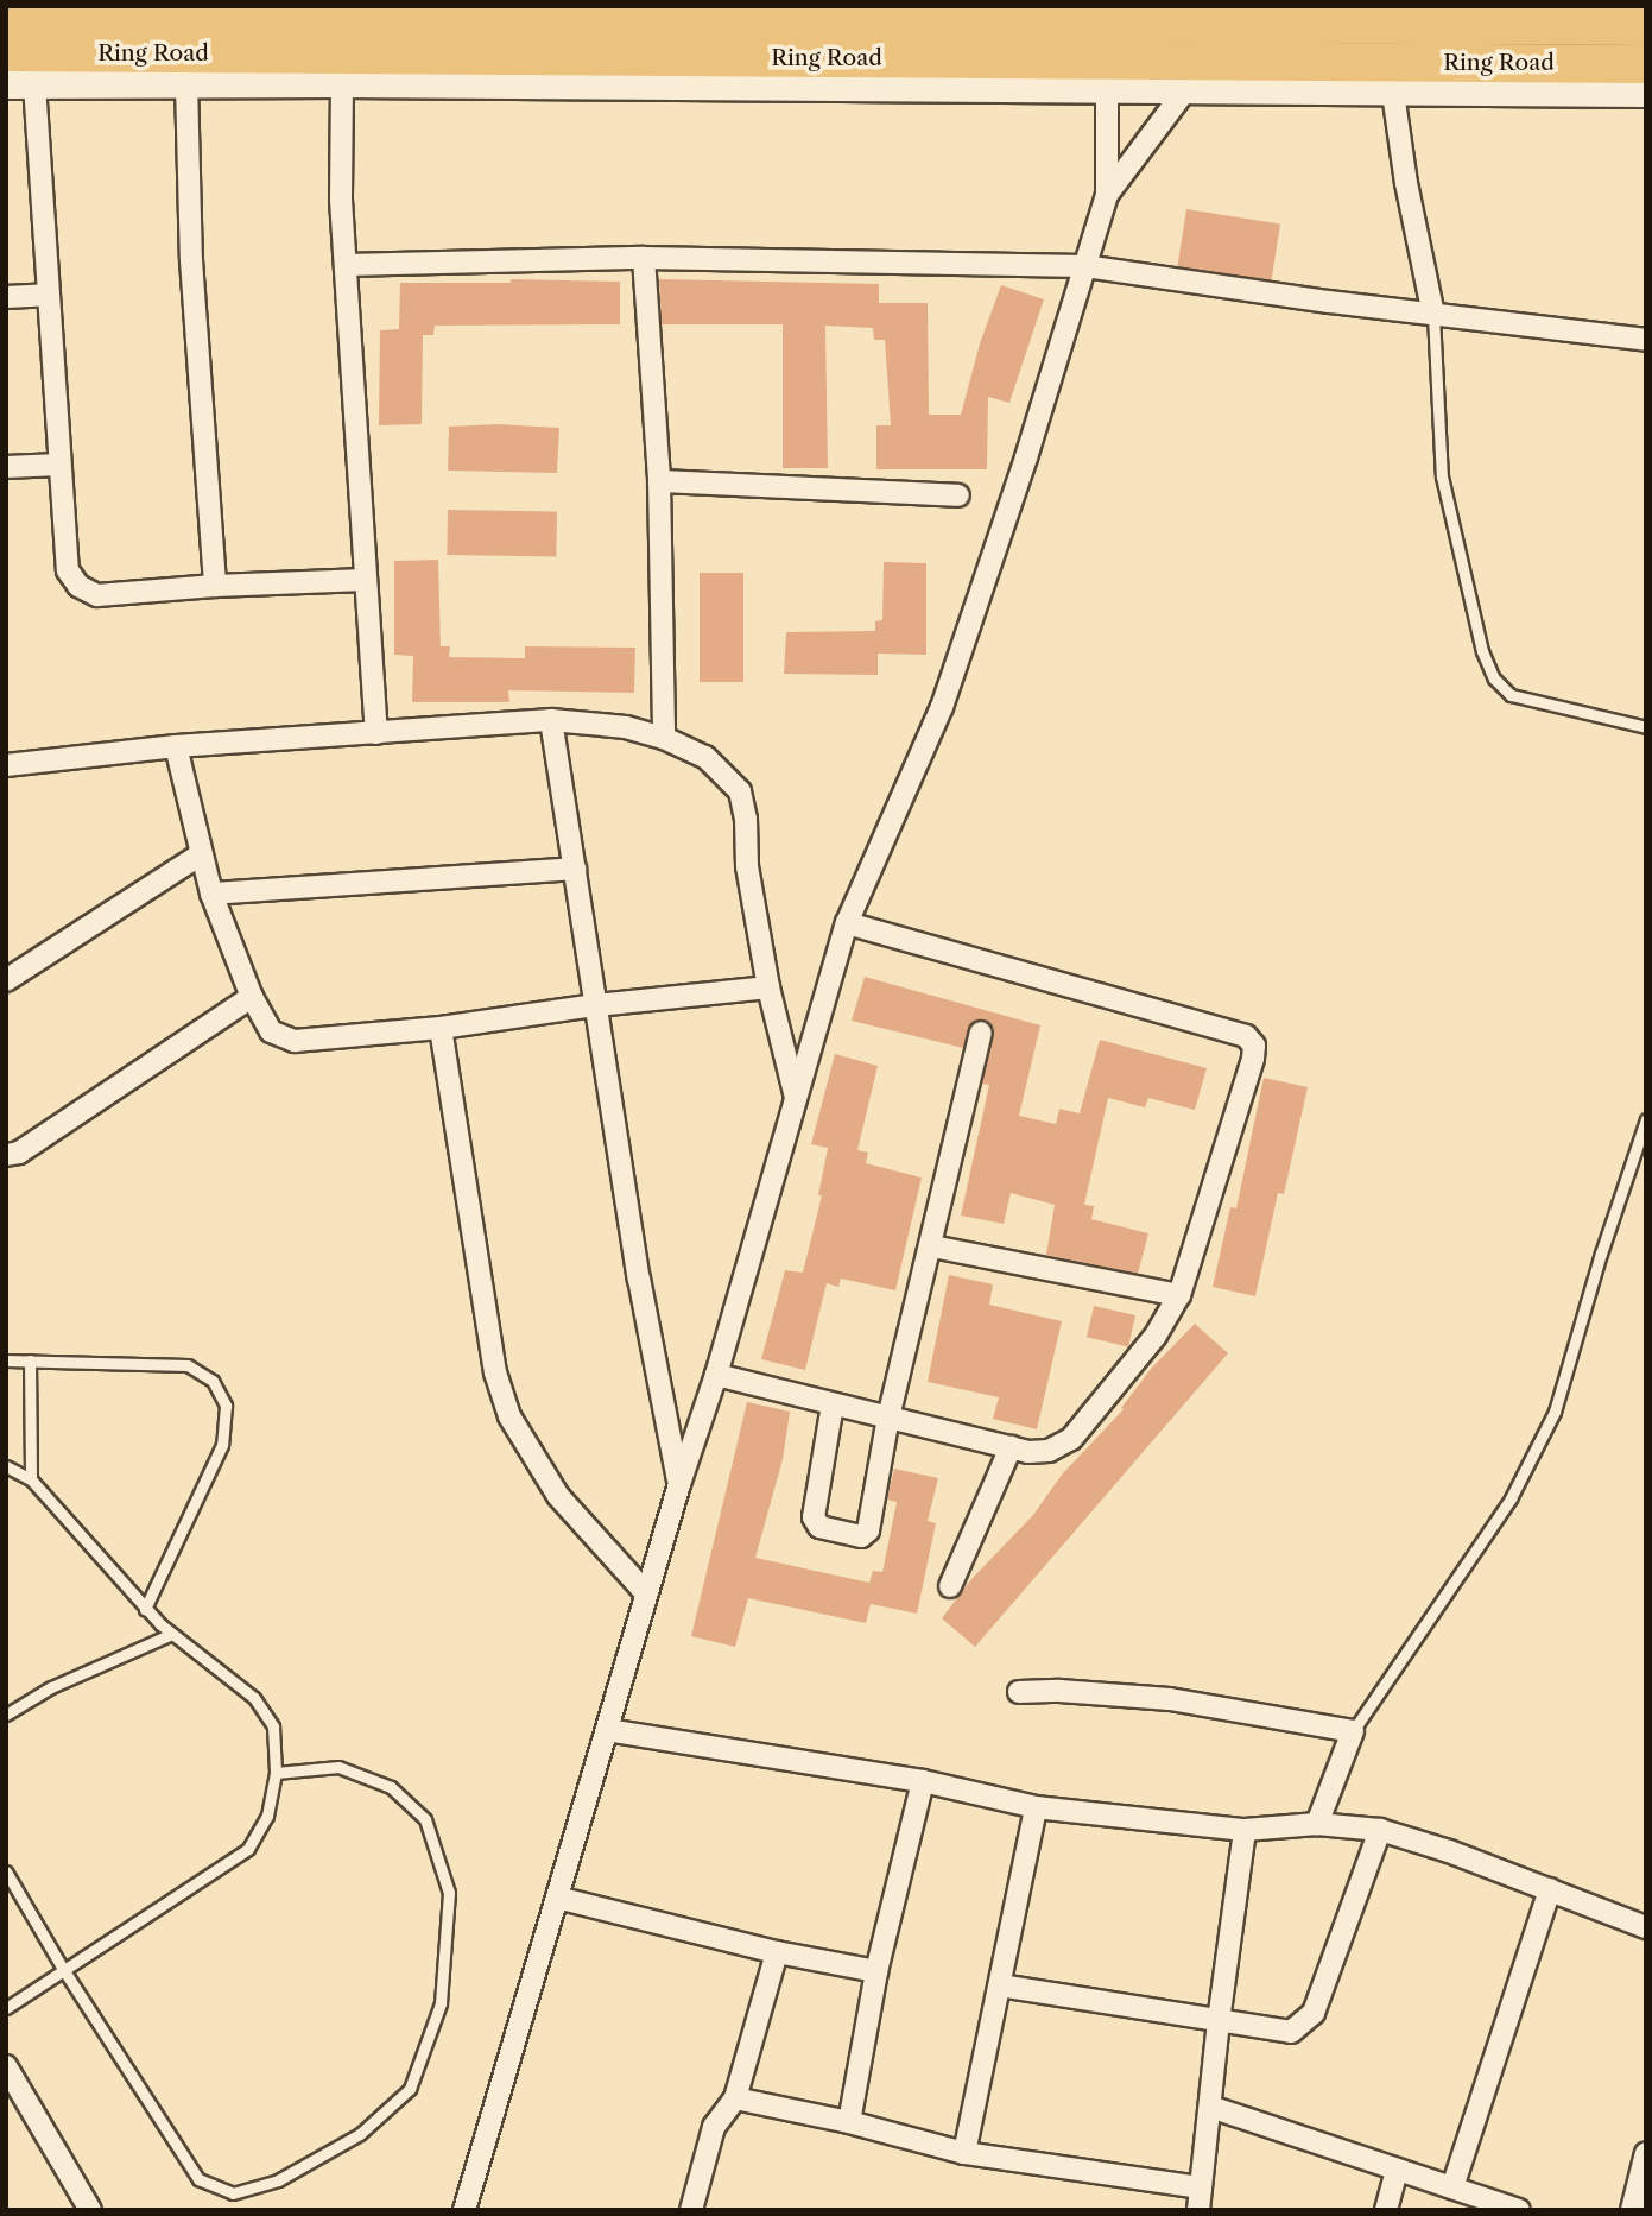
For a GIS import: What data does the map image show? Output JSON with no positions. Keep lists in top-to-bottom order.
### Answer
{
  "streets": {
    "highway": ["Ring Road"]
  }
}
